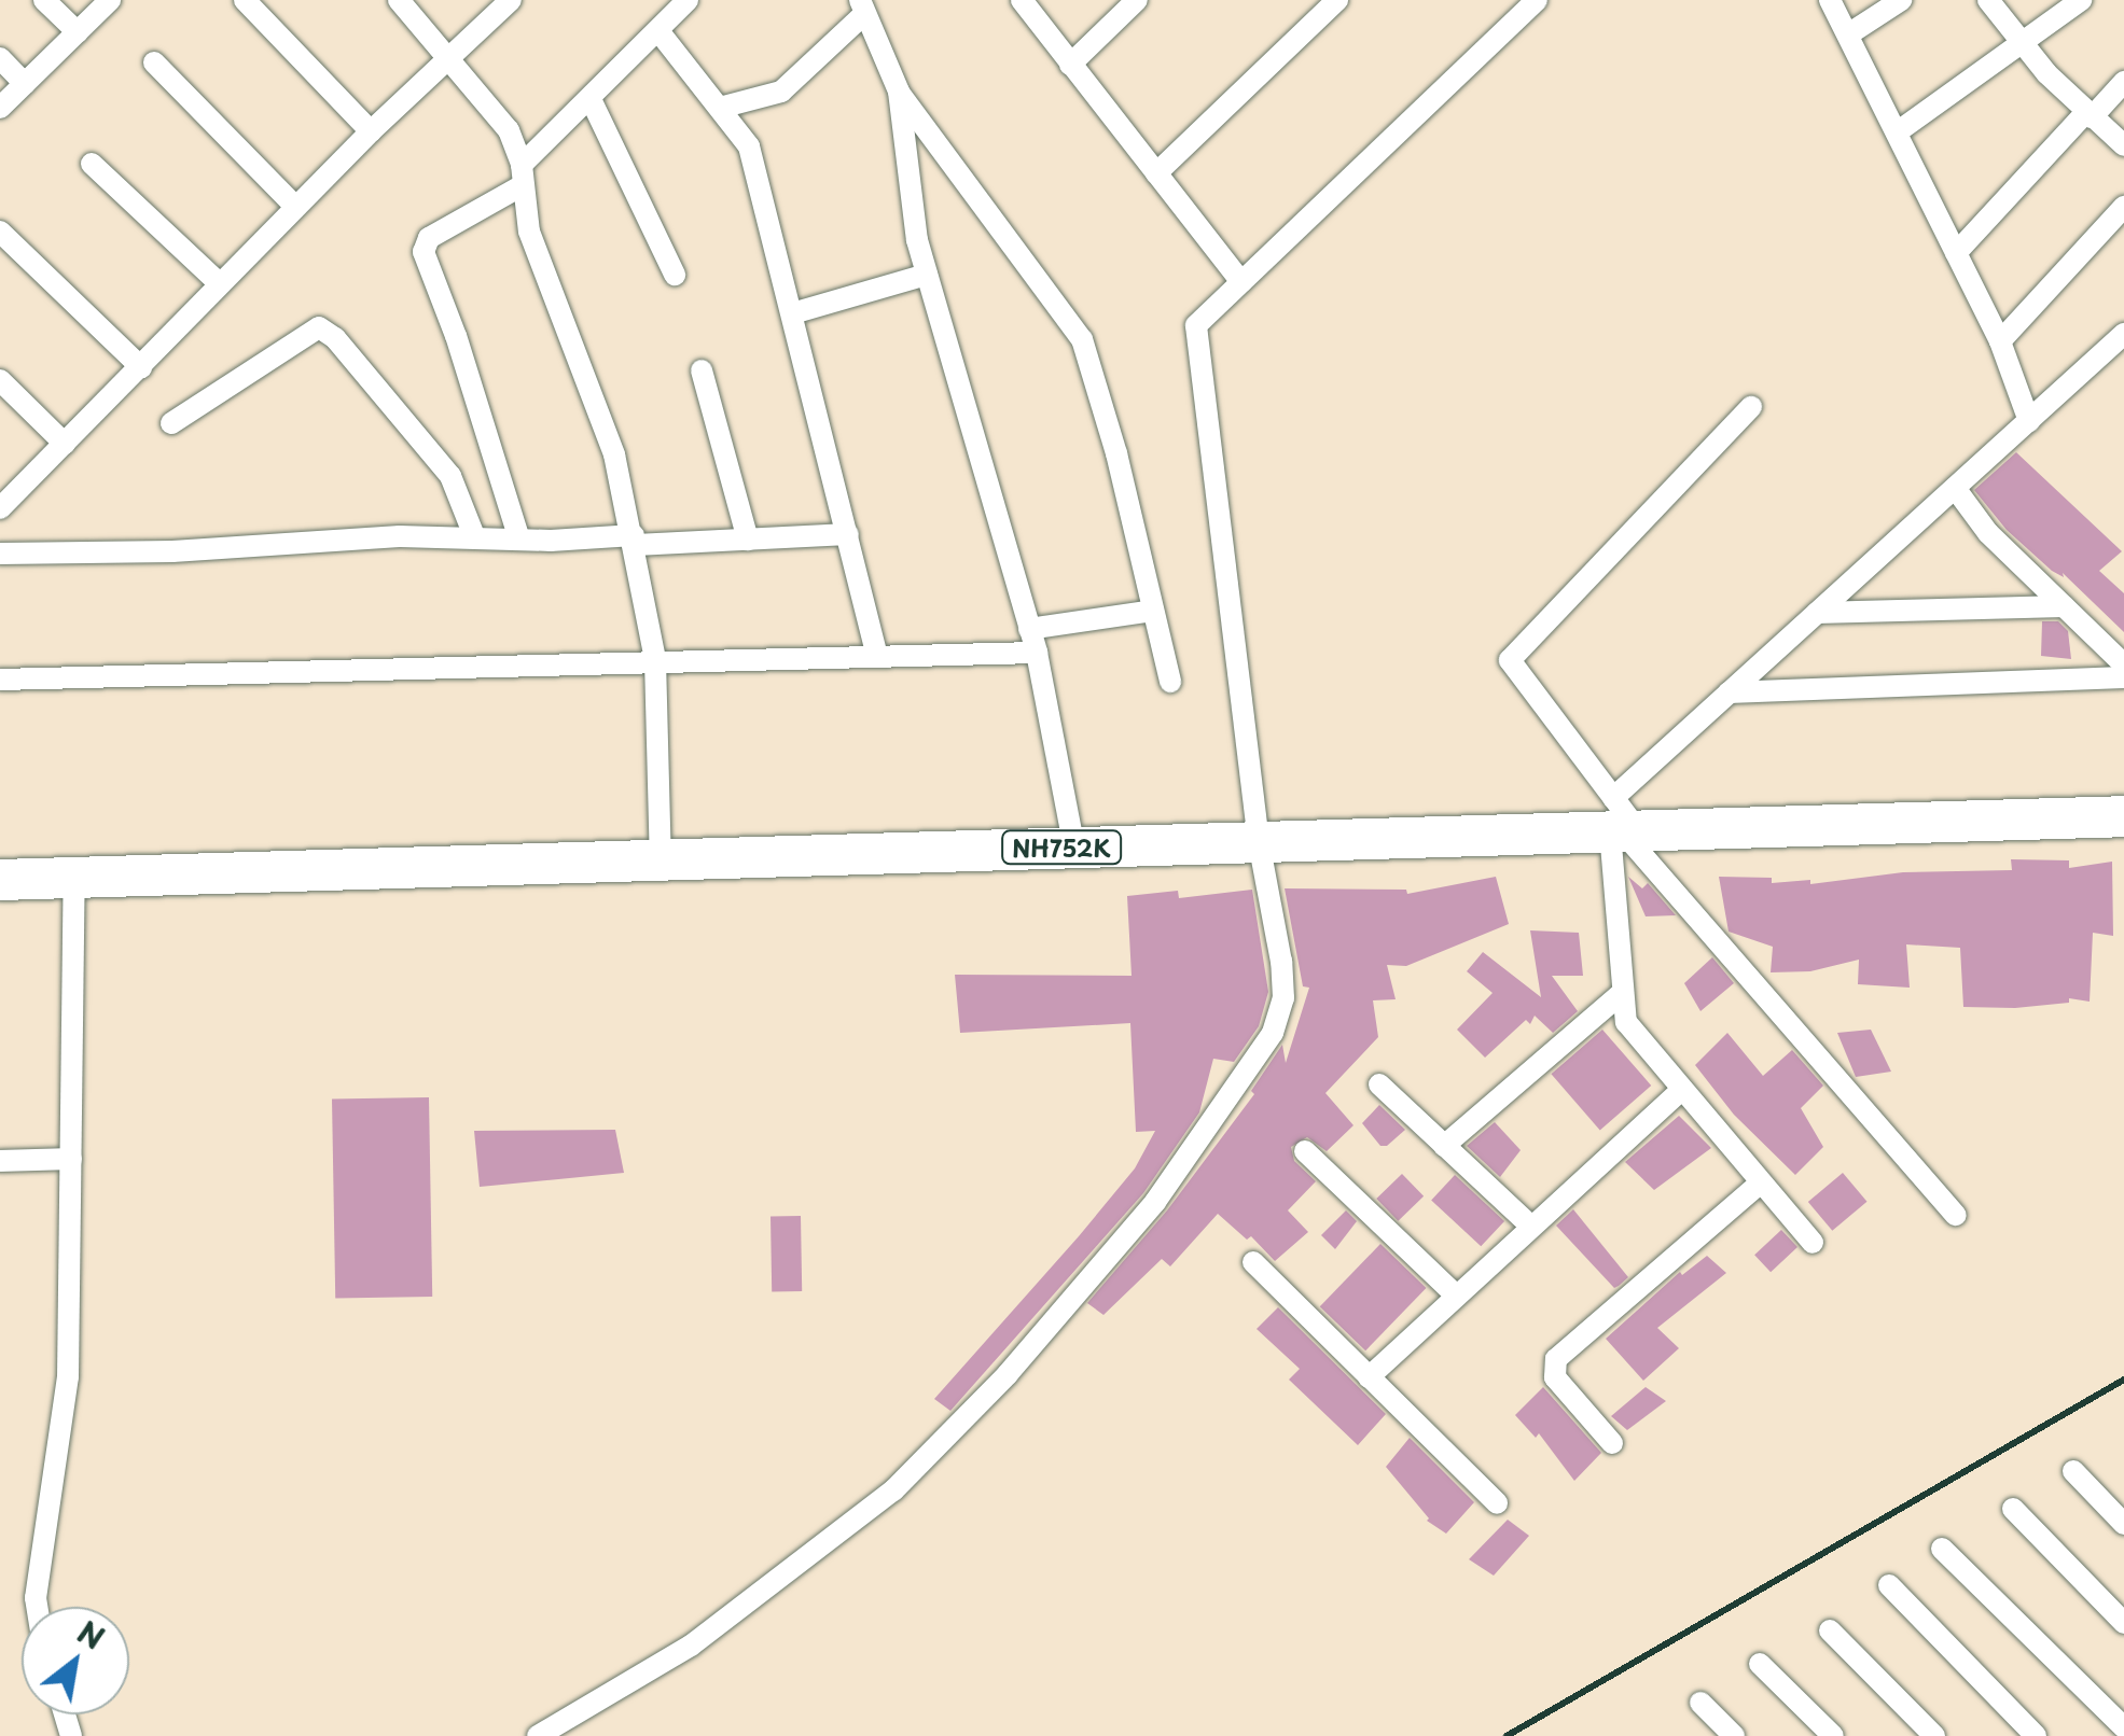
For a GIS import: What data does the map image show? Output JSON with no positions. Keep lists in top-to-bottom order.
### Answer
{
  "streets": {
    "highway": ["NH752K"]
  },
  "north": "top right"
}
